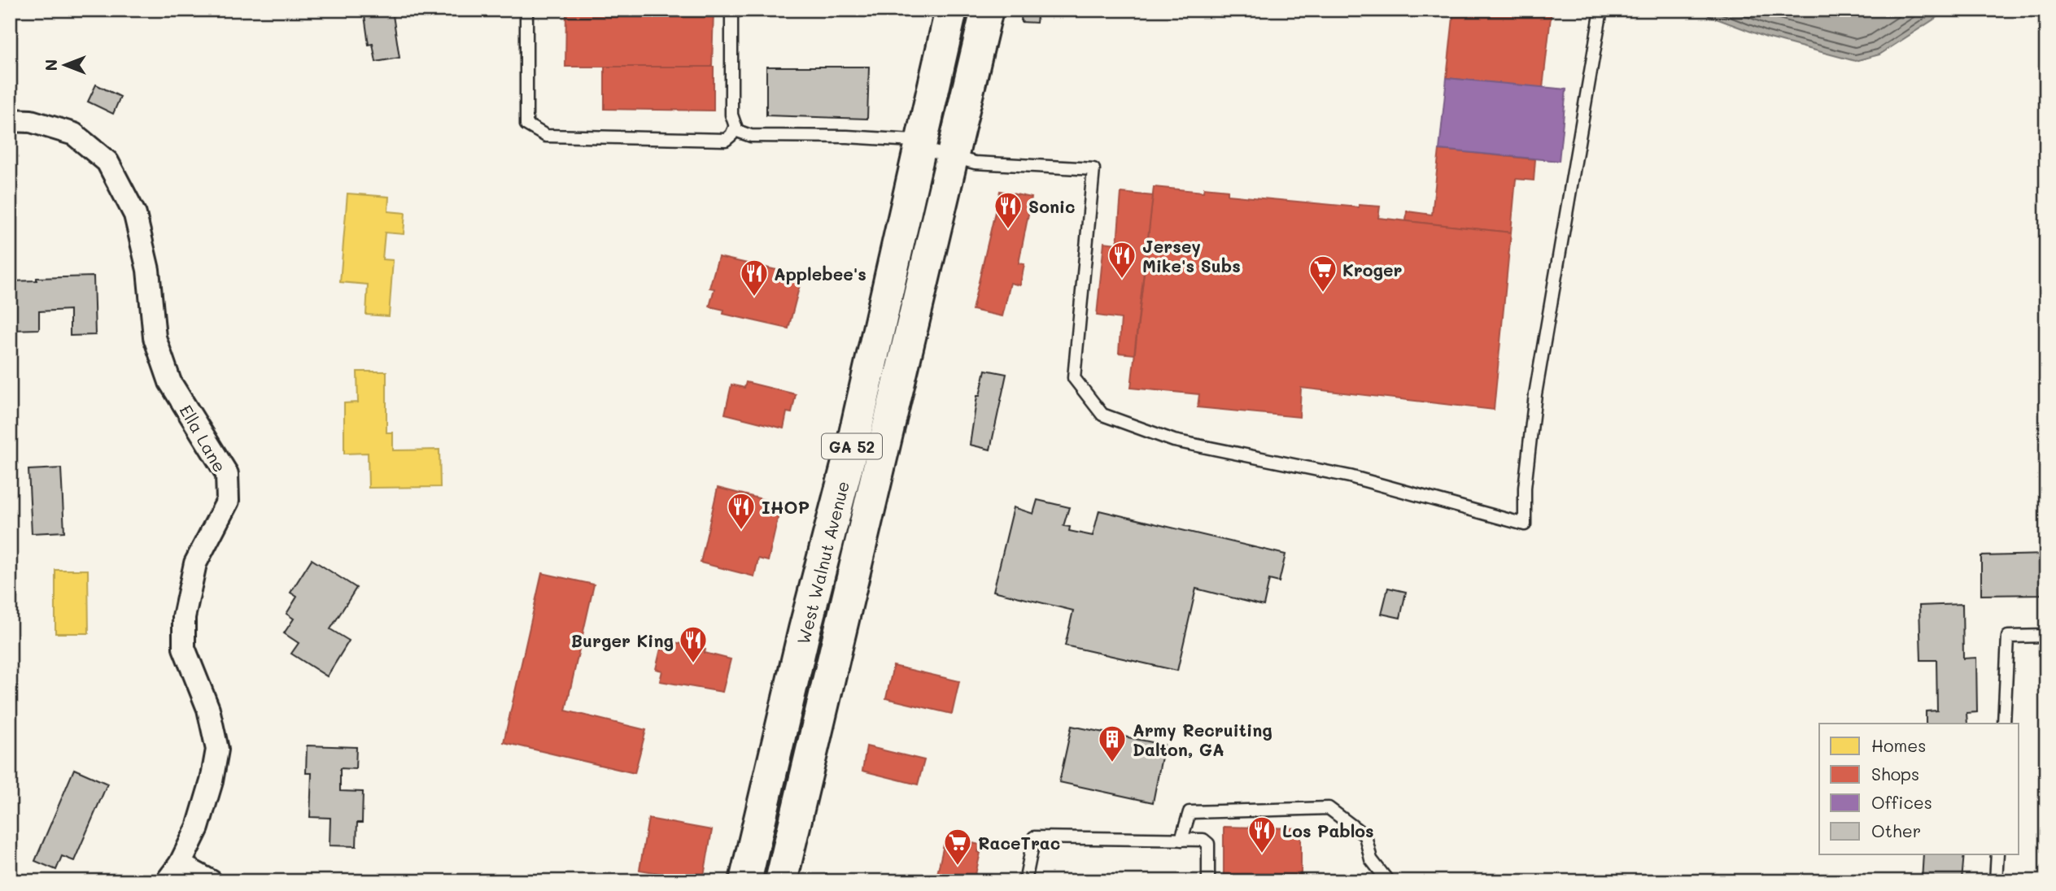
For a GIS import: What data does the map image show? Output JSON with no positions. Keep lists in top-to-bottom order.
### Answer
{
  "streets": {
    "main road": ["GA 52", "West Walnut Avenue"],
    "street": ["Ella Lane"]
  },
  "places": {
    "restaurant": [
      "Sonic",
      "Jersey Mike's Subs",
      "Applebee's",
      "IHOP",
      "Burger King",
      "Los Pablos"
    ],
    "supermarket": ["Kroger", "RaceTrac"],
    "building": ["Army Recruiting Dalton, GA"]
  },
  "legend": [
    "Homes",
    "Shops",
    "Offices",
    "Other"
  ],
  "north": "left"
}
